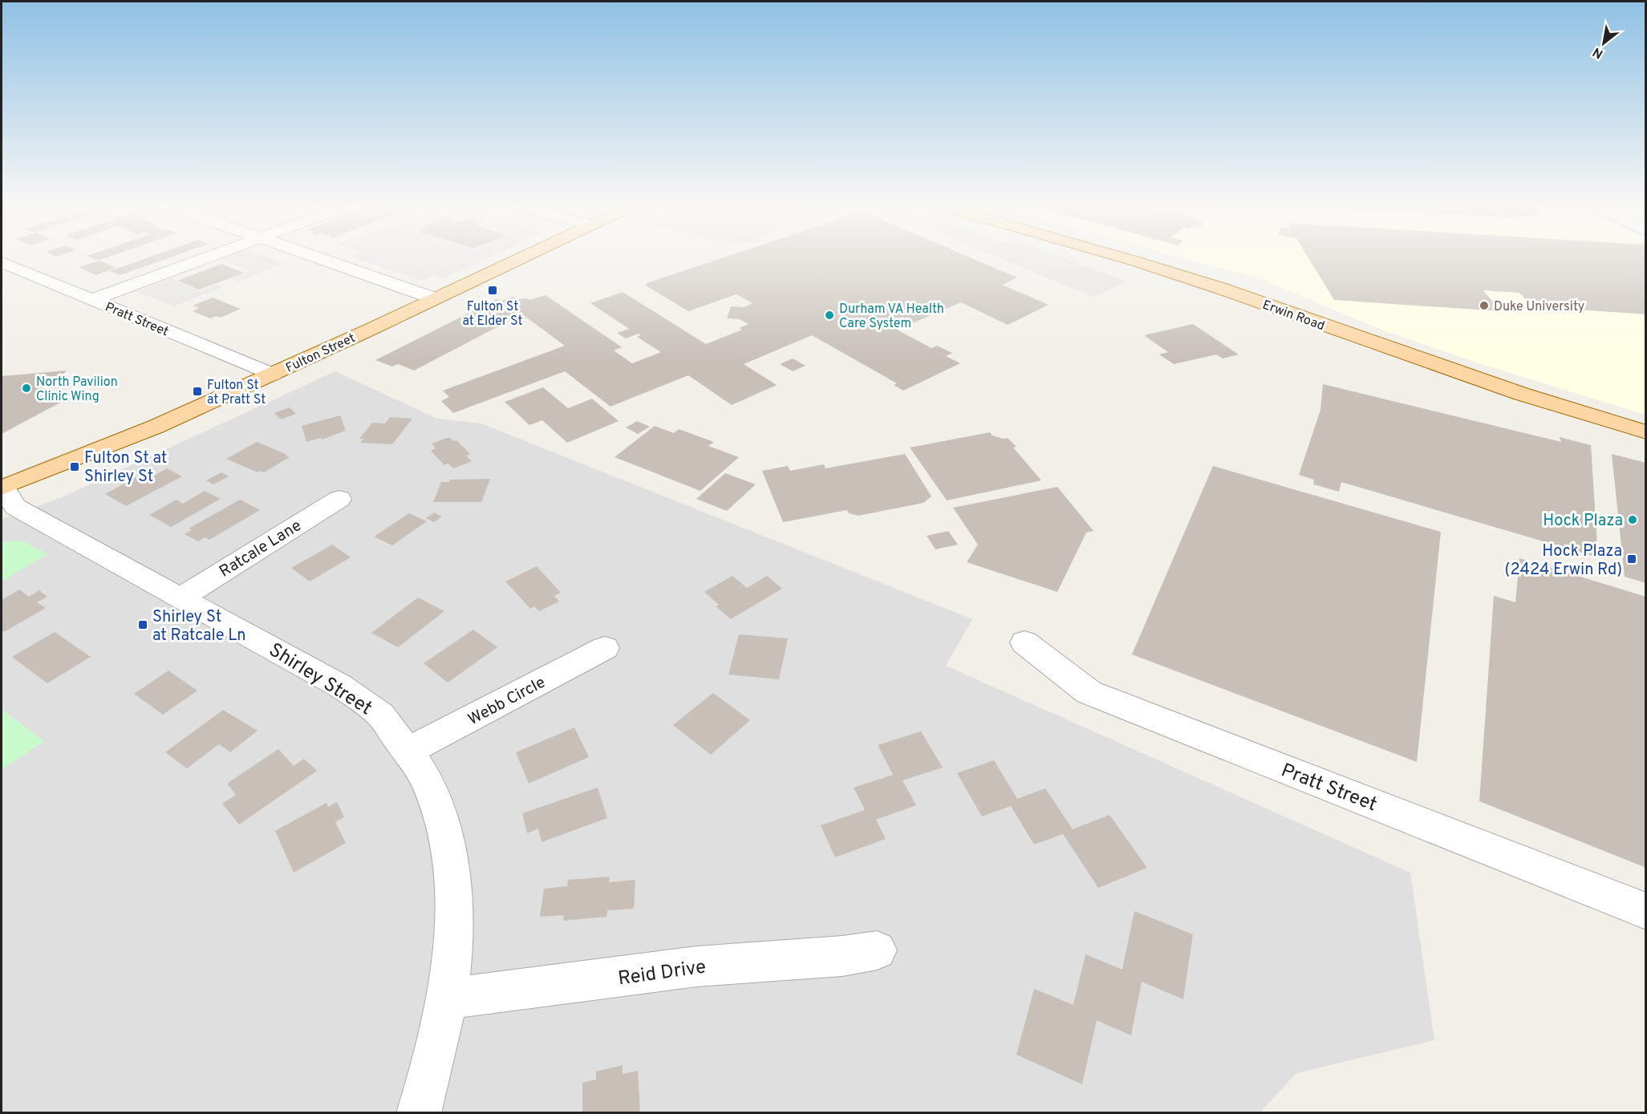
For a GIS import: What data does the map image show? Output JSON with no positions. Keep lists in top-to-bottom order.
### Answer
{
  "streets": {
    "main road": ["Erwin Road", "Fulton Street"],
    "street": [
      "Pratt Street",
      "Ratcale Lane",
      "Shirley Street",
      "Webb Circle",
      "Reid Drive"
    ]
  },
  "crossings": [
    ["Pratt Street", "Fulton Street"],
    ["Fulton Street", "Shirley Street"],
    ["Ratcale Lane", "Shirley Street"],
    ["Shirley Street", "Webb Circle"],
    ["Shirley Street", "Reid Drive"]
  ],
  "places": {
    "transit": [
      "Fulton St at Elder St",
      "Fulton St at Pratt St",
      "Fulton St at Shirley St",
      "Hock Plaza (2424 Erwin Rd)",
      "Shirley St at Ratcale Ln"
    ],
    "other": [
      "Duke University",
      "Durham VA Health Care System",
      "North Pavilion Clinic Wing",
      "Hock Plaza"
    ]
  },
  "north": "bottom left"
}
